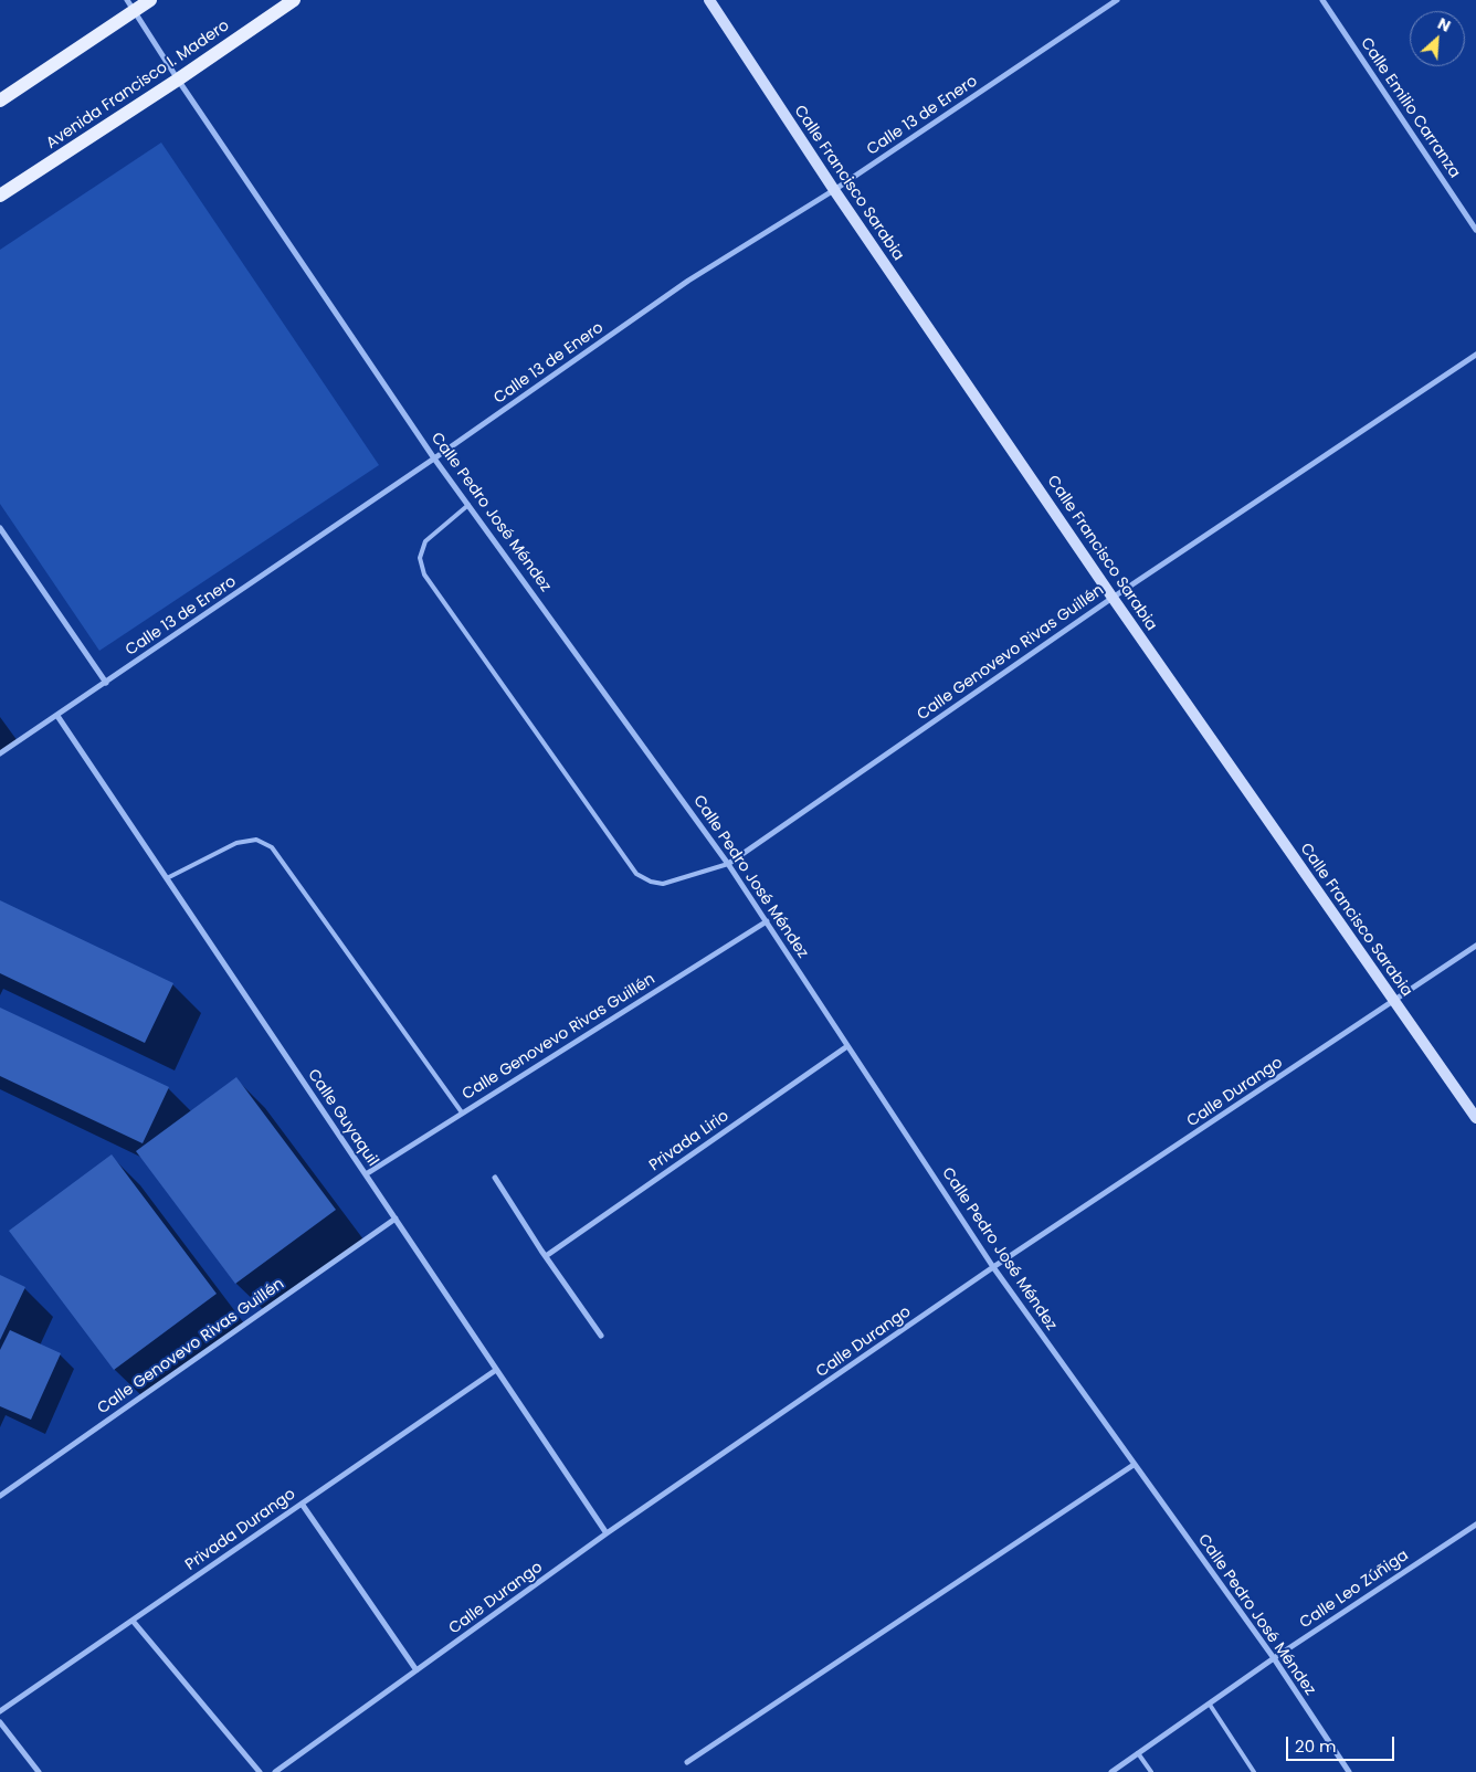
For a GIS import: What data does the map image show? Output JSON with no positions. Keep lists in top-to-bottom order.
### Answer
{
  "streets": {
    "main road": ["Avenida Francisco I. Madero", "Calle Francisco Sarabia"],
    "street": [
      "Calle Emilio Carranza",
      "Calle 13 de Enero",
      "Calle Pedro José Méndez",
      "Calle Genovevo Rivas Guillén",
      "Calle Durango",
      "Calle Guyaquil",
      "Privada Lirio",
      "Privada Durango",
      "Calle Leo Zúñiga"
    ]
  },
  "crossings": [
    ["Avenida Francisco I. Madero", "Calle Pedro José Méndez"],
    ["Calle 13 de Enero", "Calle Francisco Sarabia"],
    ["Calle 13 de Enero", "Calle Pedro José Méndez"],
    ["Calle 13 de Enero", "Calle Guyaquil"],
    ["Calle Francisco Sarabia", "Calle Genovevo Rivas Guillén"],
    ["Calle Francisco Sarabia", "Calle Durango"],
    ["Calle Pedro José Méndez", "Calle Genovevo Rivas Guillén"],
    ["Calle Pedro José Méndez", "Calle Durango"],
    ["Calle Pedro José Méndez", "Privada Lirio"],
    ["Calle Pedro José Méndez", "Calle Leo Zúñiga"],
    ["Calle Genovevo Rivas Guillén", "Calle Guyaquil"],
    ["Calle Durango", "Calle Guyaquil"],
    ["Calle Guyaquil", "Privada Durango"]
  ],
  "scale_bar": "20 m",
  "north": "top right"
}
